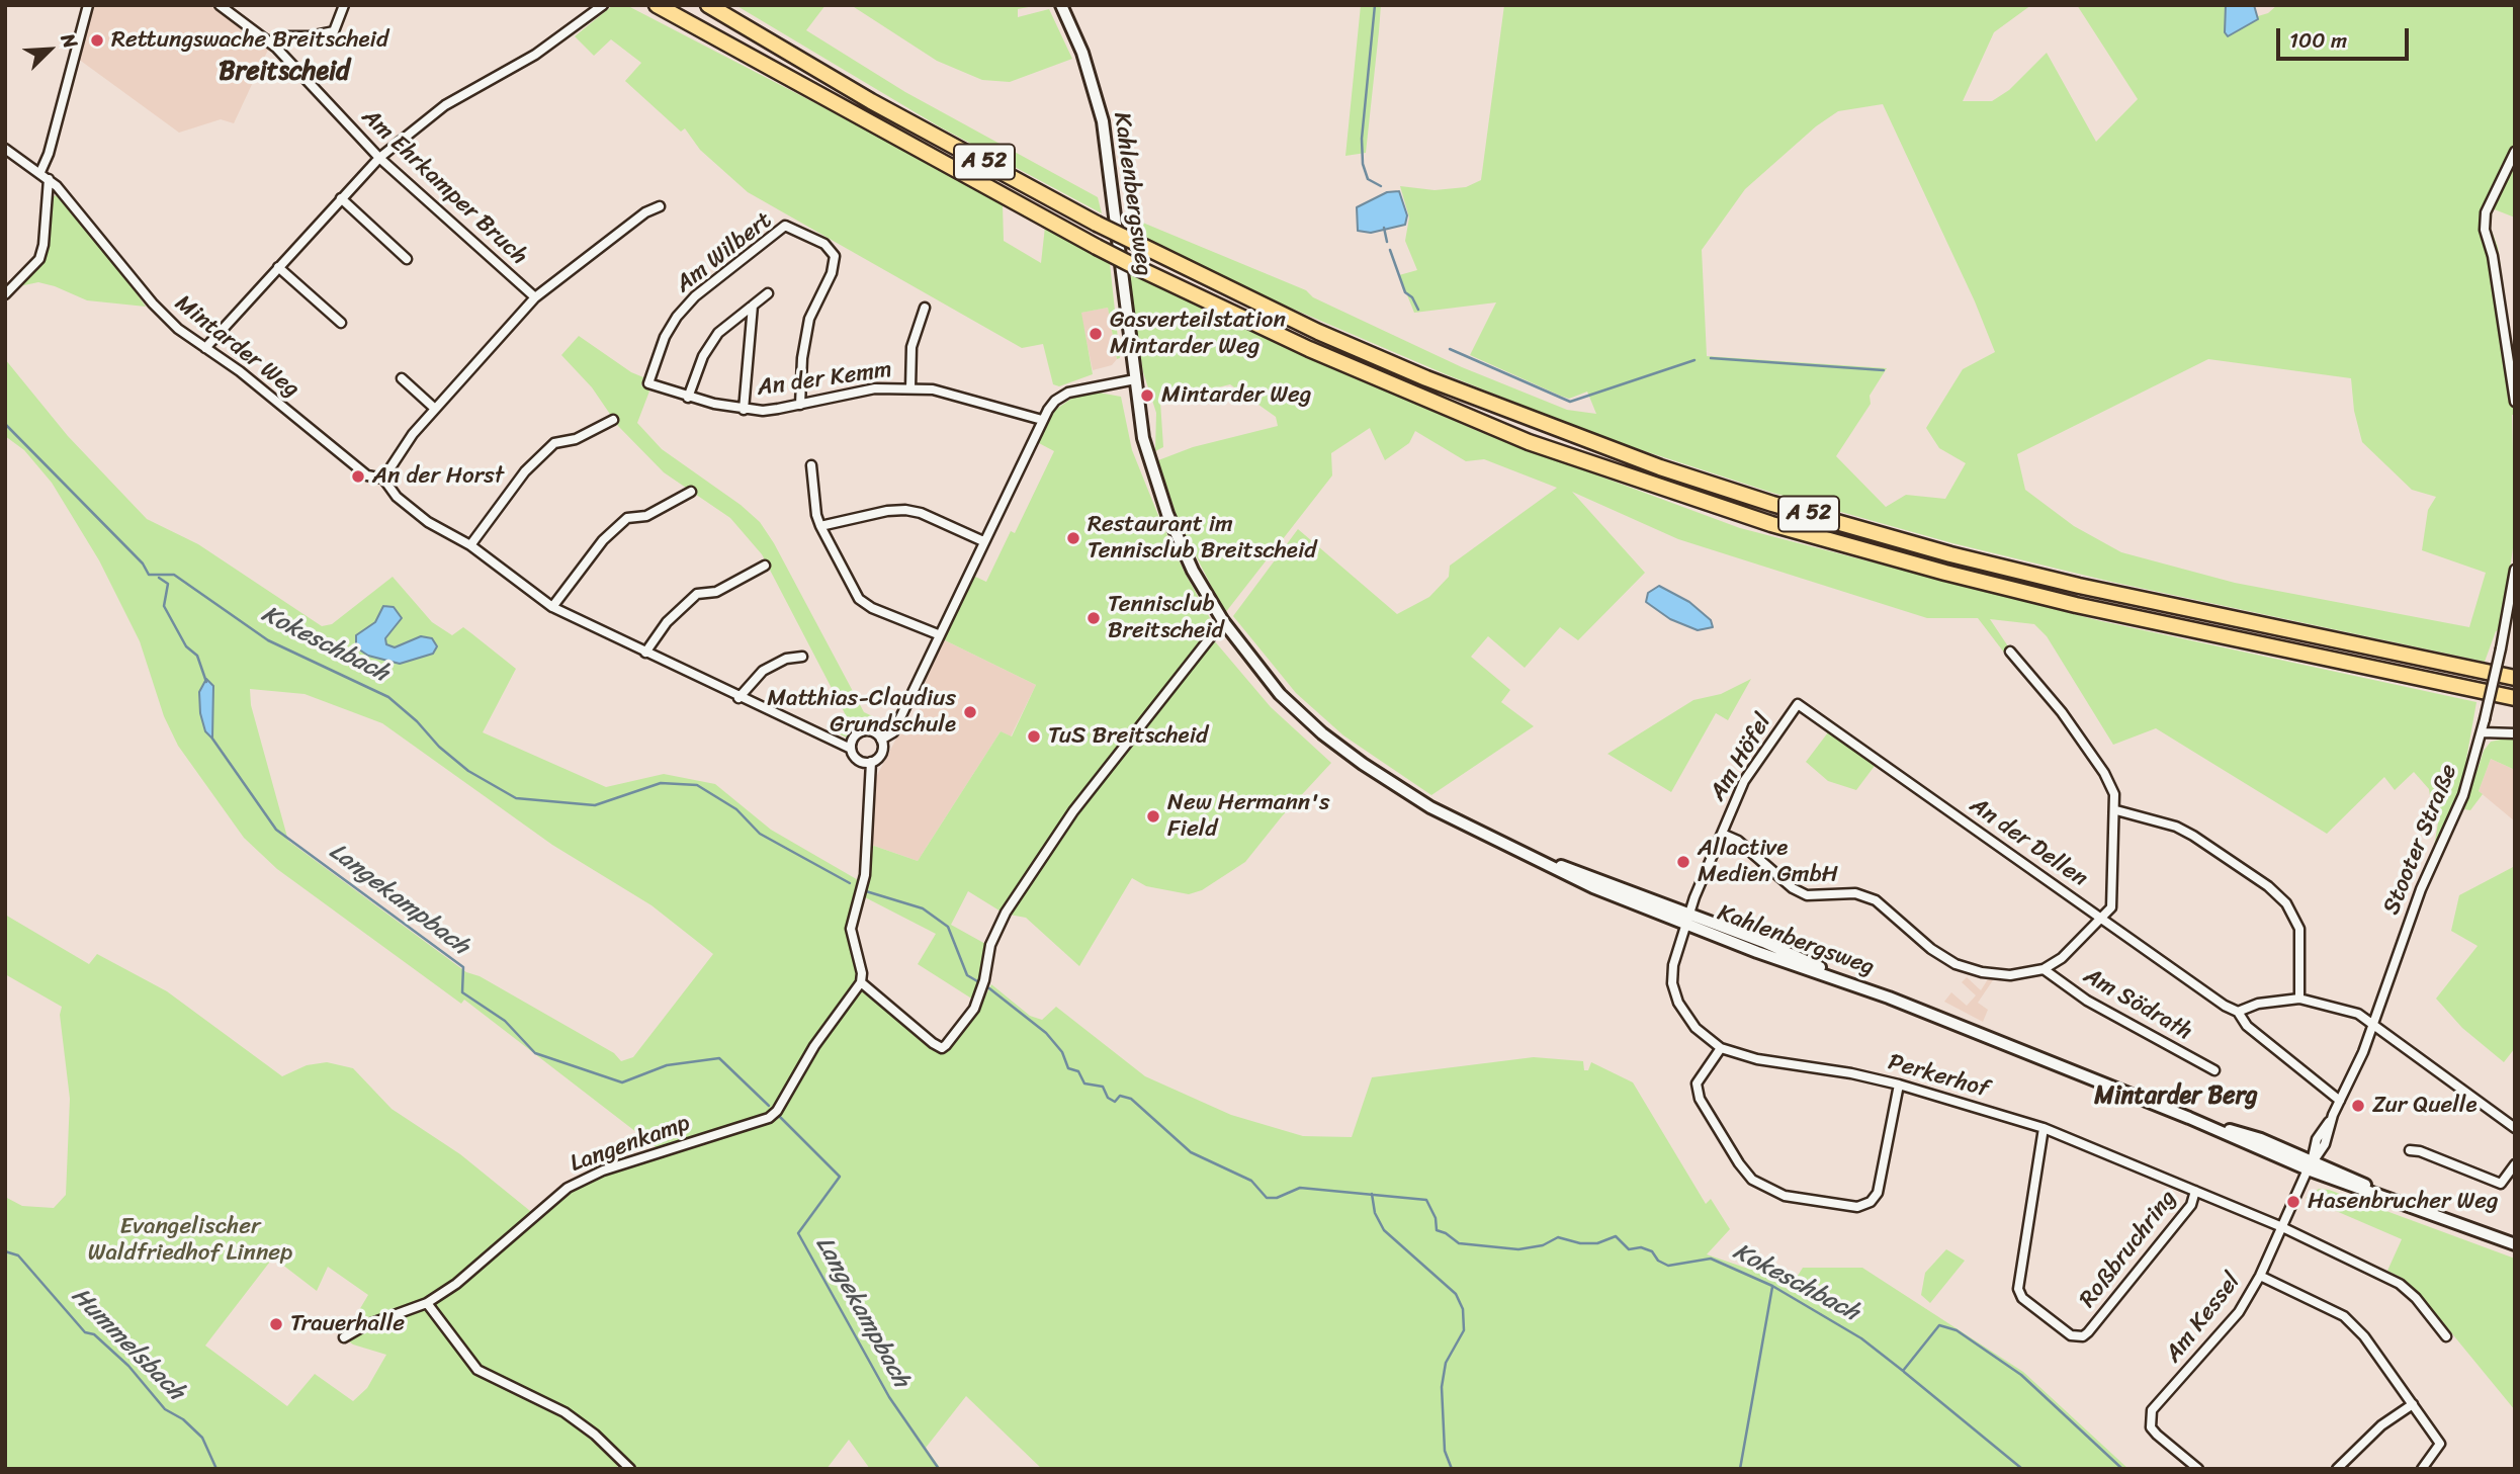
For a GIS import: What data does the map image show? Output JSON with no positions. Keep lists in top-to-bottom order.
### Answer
{
  "streets": {
    "highway": ["A 52"],
    "street": [
      "Am Ehrkamper Bruch",
      "Kahlenbergsweg",
      "Am Wilbert",
      "Mintarder Weg",
      "An der Kemm",
      "Am Höfel",
      "Stooter Straße",
      "An der Dellen",
      "Am Södrath",
      "Perkerhof",
      "Langenkamp",
      "Roßbruchring",
      "Am Kessel"
    ]
  },
  "crossings": [
    ["Kahlenbergsweg", "Am Höfel"],
    ["Kahlenbergsweg", "Stooter Straße"],
    ["Kahlenbergsweg", "Perkerhof"],
    ["Kahlenbergsweg", "Am Kessel"],
    ["Am Wilbert", "An der Kemm"],
    ["Am Höfel", "An der Dellen"],
    ["Am Höfel", "Am Södrath"],
    ["Am Höfel", "Perkerhof"],
    ["Stooter Straße", "An der Dellen"],
    ["Stooter Straße", "Am Kessel"],
    ["An der Dellen", "Am Södrath"],
    ["Perkerhof", "Roßbruchring"],
    ["Perkerhof", "Am Kessel"]
  ],
  "districts": ["Breitscheid", "Mintarder Berg"],
  "water": ["Kokeschbach", "Langekampbach", "Hummelsbach"],
  "parks": ["Evangelischer Waldfriedhof Linnep"],
  "places": [
    "Rettungswache Breitscheid",
    "Gasverteilstation Mintarder Weg",
    "Mintarder Weg",
    "An der Horst",
    "Restaurant im Tennisclub Breitscheid",
    "Tennisclub Breitscheid",
    "Matthias-Claudius Grundschule",
    "TuS Breitscheid",
    "New Hermann's Field",
    "Allactive Medien GmbH",
    "Zur Quelle",
    "Hasenbrucher Weg",
    "Trauerhalle"
  ],
  "scale_bar": "100 m",
  "north": "top right"
}
